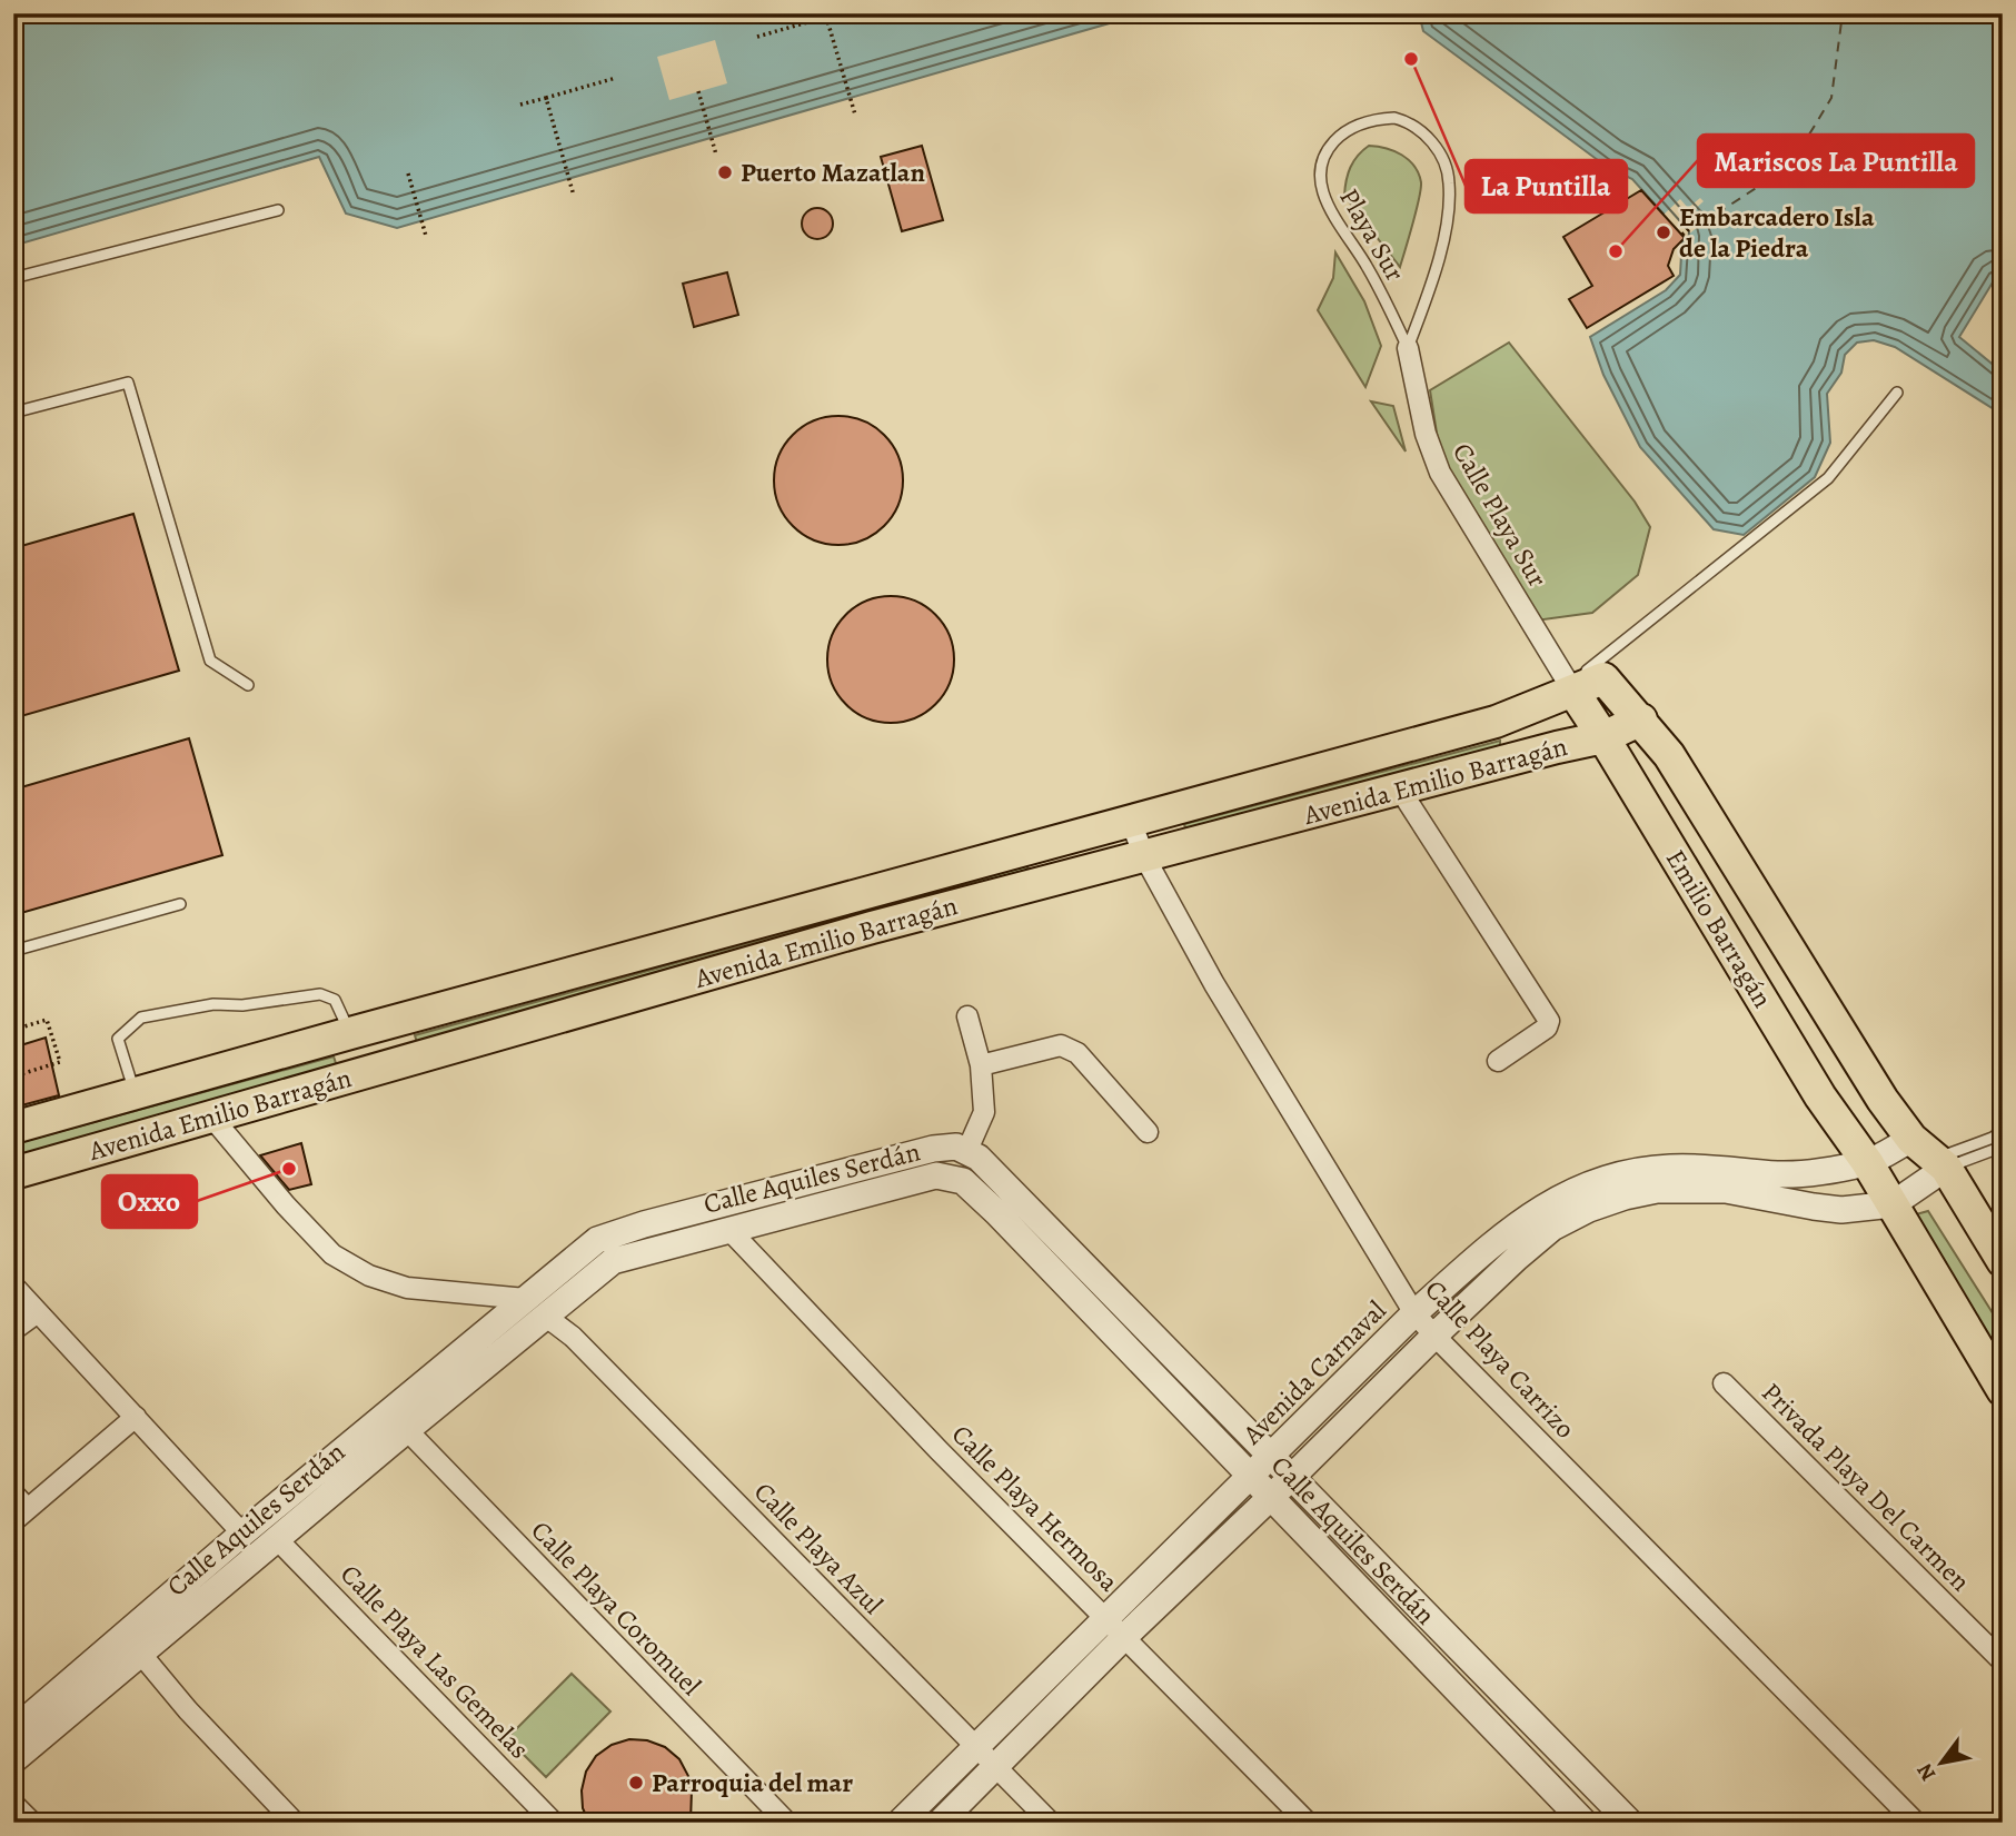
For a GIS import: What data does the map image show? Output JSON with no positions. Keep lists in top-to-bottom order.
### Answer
{
  "streets": {
    "main road": ["Avenida Emilio Barragán", "Emilio Barragán"],
    "street": [
      "Calle Playa Sur",
      "Calle Aquiles Serdán",
      "Calle Playa Carrizo",
      "Avenida Carnaval",
      "Privada Playa Del Carmen",
      "Calle Playa Hermosa",
      "Calle Playa Azul",
      "Calle Playa Coromuel",
      "Calle Playa Las Gemelas"
    ],
    "lane": ["Playa Sur"]
  },
  "crossings": [
    ["Playa Sur", "Calle Playa Sur"],
    ["Calle Playa Sur", "Avenida Emilio Barragán"],
    ["Calle Playa Sur", "Emilio Barragán"],
    ["Avenida Emilio Barragán", "Emilio Barragán"],
    ["Avenida Emilio Barragán", "Calle Playa Carrizo"],
    ["Emilio Barragán", "Avenida Carnaval"],
    ["Calle Aquiles Serdán", "Avenida Carnaval"],
    ["Calle Aquiles Serdán", "Calle Playa Hermosa"],
    ["Calle Aquiles Serdán", "Calle Playa Azul"],
    ["Calle Aquiles Serdán", "Calle Playa Coromuel"],
    ["Calle Aquiles Serdán", "Calle Playa Las Gemelas"],
    ["Calle Playa Carrizo", "Avenida Carnaval"],
    ["Avenida Carnaval", "Calle Playa Hermosa"],
    ["Avenida Carnaval", "Calle Playa Azul"]
  ],
  "places": [
    "La Puntilla",
    "Puerto Mazatlan",
    "Embarcadero Isla de la Piedra",
    "Mariscos La Puntilla",
    "Oxxo",
    "Parroquia del mar"
  ],
  "north": "bottom left"
}
